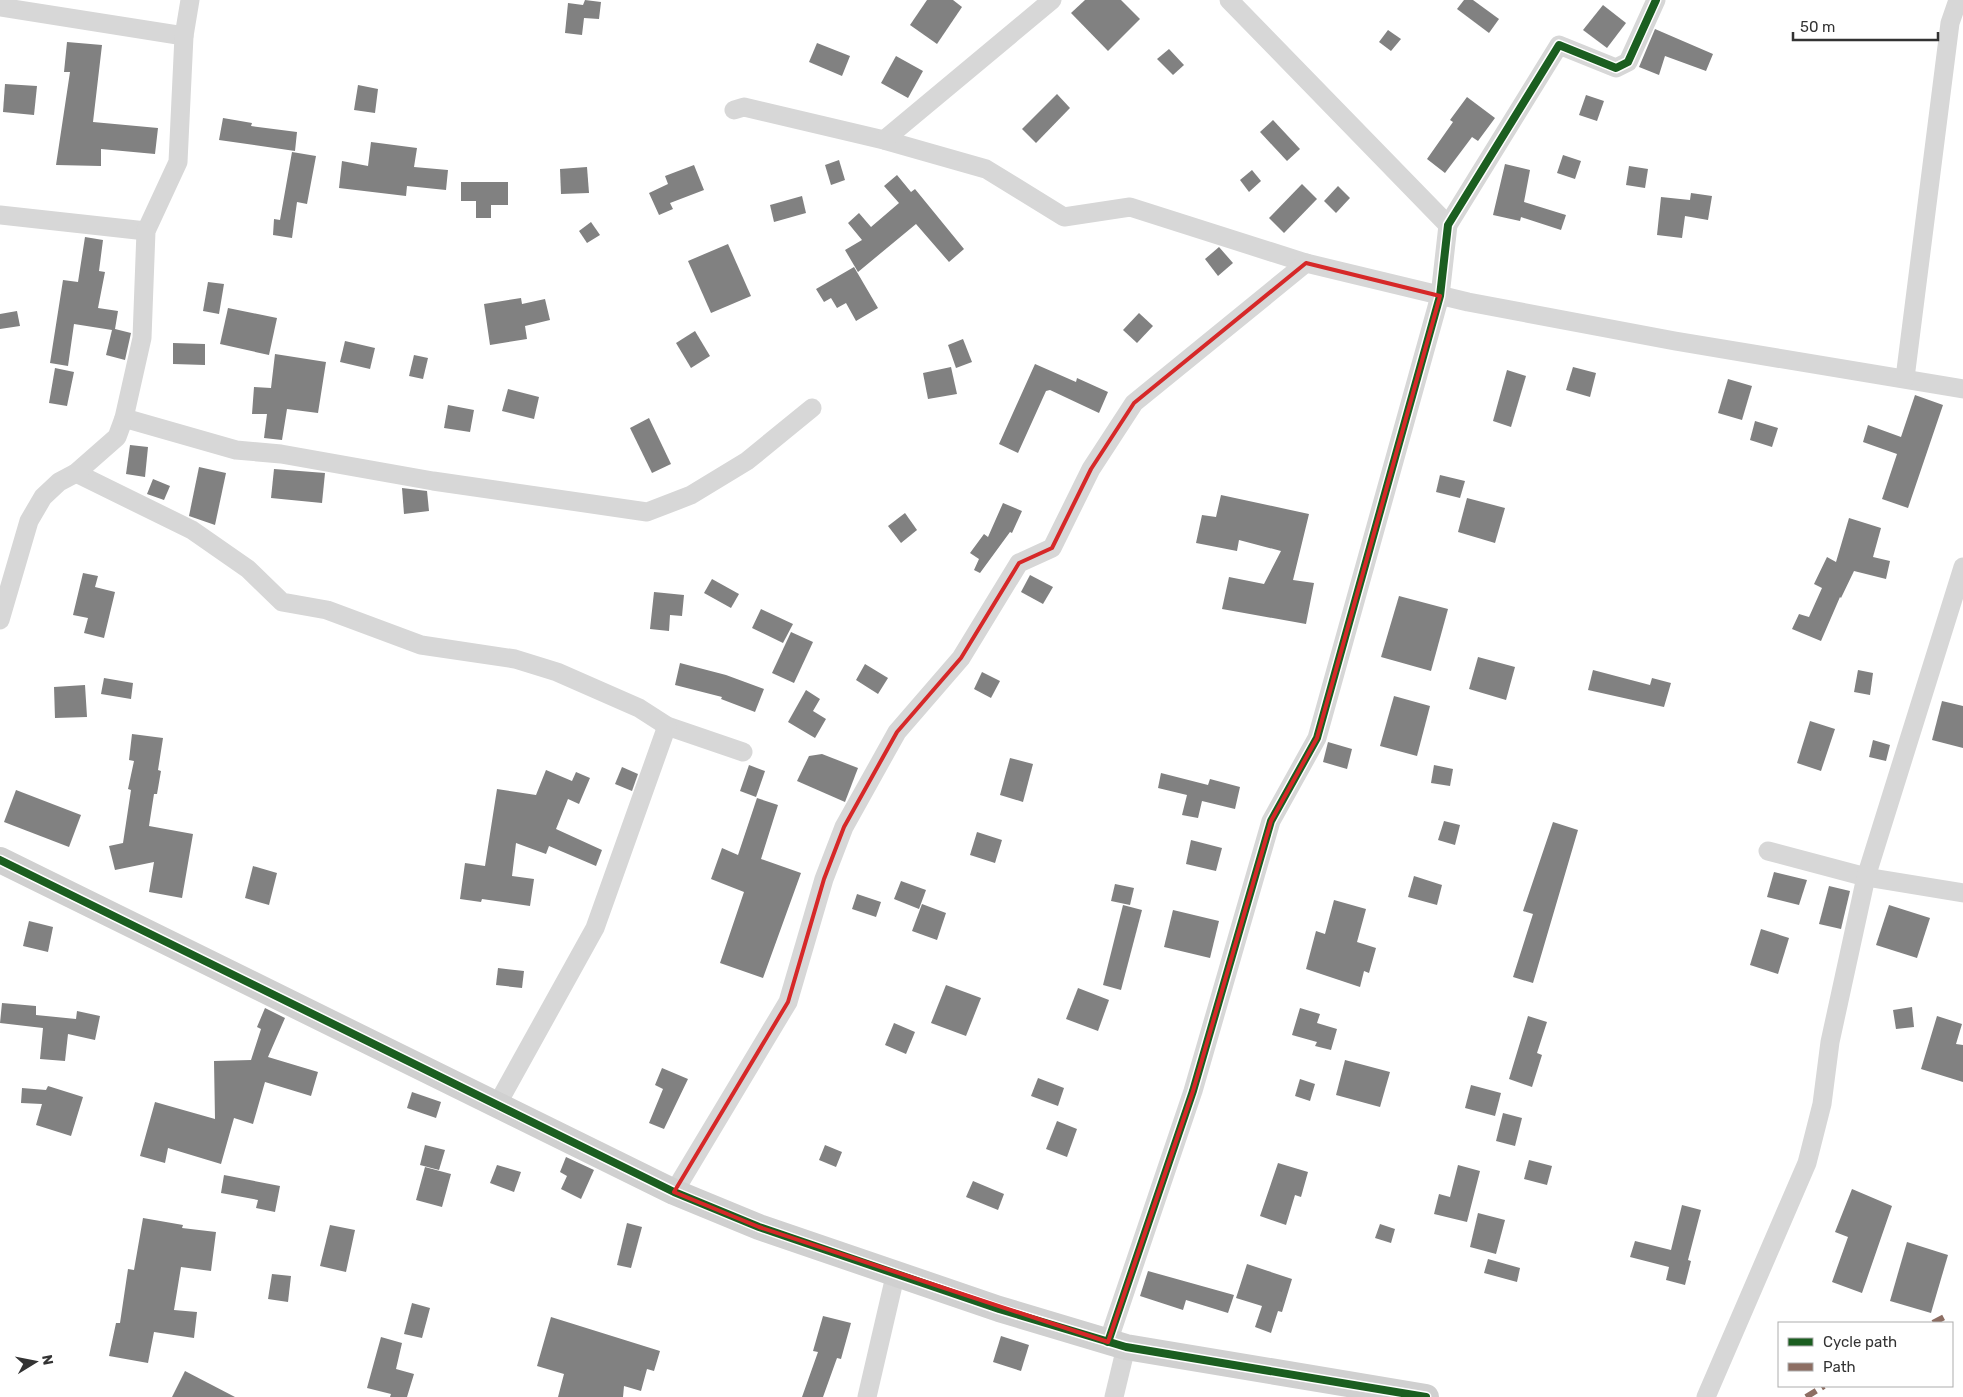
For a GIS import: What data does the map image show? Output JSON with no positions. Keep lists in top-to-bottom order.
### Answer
{
  "legend": ["Cycle path", "Path"],
  "scale_bar": "50 m",
  "north": "right"
}
